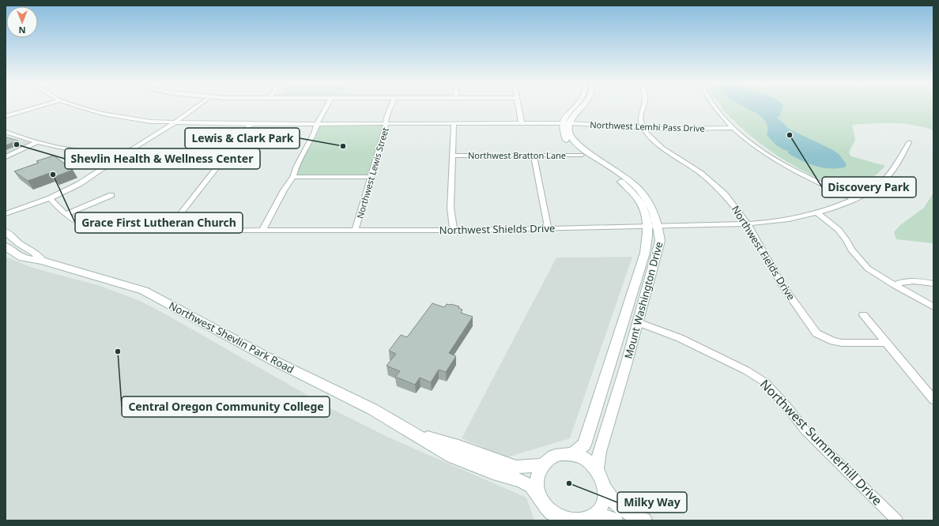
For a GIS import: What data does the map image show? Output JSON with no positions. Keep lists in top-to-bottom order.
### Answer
{
  "streets": {
    "main road": ["Mount Washington Drive", "Northwest Shevlin Park Road"],
    "street": [
      "Northwest Lemhi Pass Drive",
      "Northwest Bratton Lane",
      "Northwest Lewis Street",
      "Northwest Shields Drive",
      "Northwest Fields Drive",
      "Northwest Summerhill Drive"
    ]
  },
  "crossings": [
    ["Northwest Lemhi Pass Drive", "Northwest Lewis Street"],
    ["Northwest Lemhi Pass Drive", "Northwest Shields Drive"],
    ["Northwest Lemhi Pass Drive", "Northwest Fields Drive"],
    ["Northwest Lemhi Pass Drive", "Mount Washington Drive"],
    ["Northwest Bratton Lane", "Mount Washington Drive"],
    ["Northwest Lewis Street", "Northwest Shields Drive"],
    ["Northwest Shields Drive", "Northwest Fields Drive"],
    ["Northwest Shields Drive", "Mount Washington Drive"],
    ["Mount Washington Drive", "Northwest Summerhill Drive"]
  ],
  "places": [
    "Discovery Park",
    "Shevlin Health & Wellness Center",
    "Lewis & Clark Park",
    "Grace First Lutheran Church",
    "Central Oregon Community College",
    "Milky Way"
  ],
  "north": "bottom"
}
